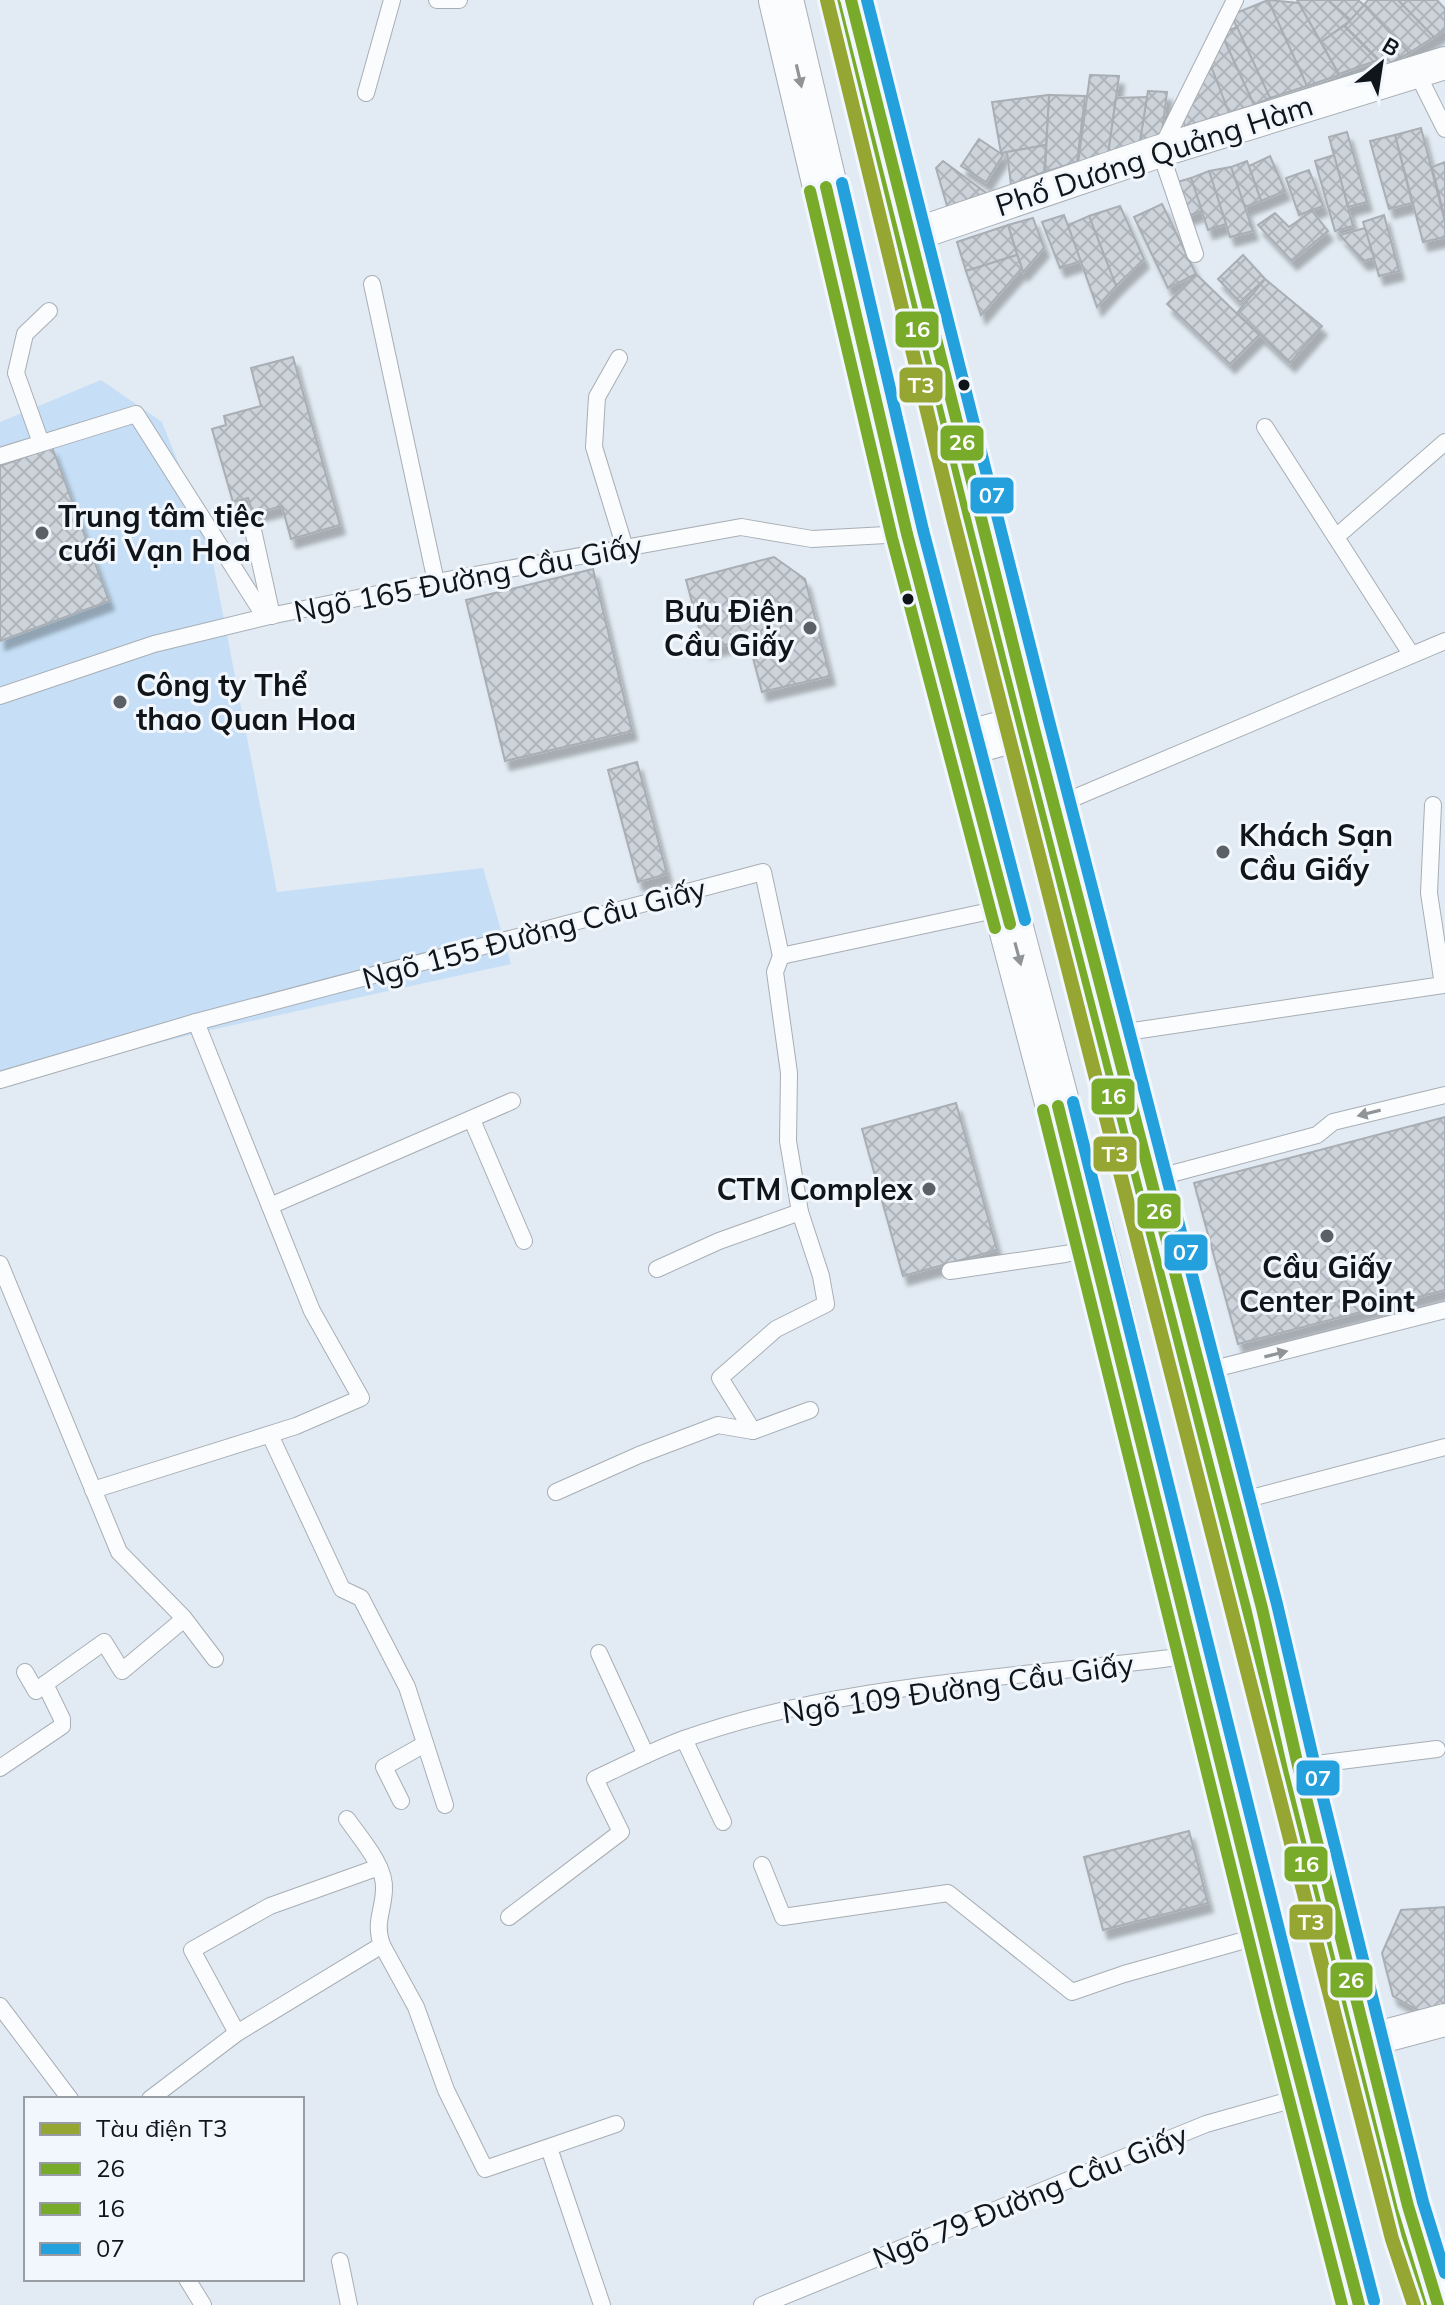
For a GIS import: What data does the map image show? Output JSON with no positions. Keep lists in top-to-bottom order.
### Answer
{
  "streets": {
    "street": ["Phố Dương Quảng Hàm"],
    "lane": [
      "Ngõ 165 Đường Cầu Giấy",
      "Ngõ 155 Đường Cầu Giấy",
      "Ngõ 109 Đường Cầu Giấy",
      "Ngõ 79 Đường Cầu Giấy"
    ]
  },
  "places": [
    "Trung tâm tiệc cưới Vạn Hoa",
    "Bưu Điện Cầu Giấy",
    "Công ty Thể thao Quan Hoa",
    "Khách Sạn Cầu Giấy",
    "CTM Complex",
    "Cầu Giấy Center Point"
  ],
  "lines": [
    "metro line T3",
    "transit line 26",
    "transit line 07",
    "transit line 16"
  ],
  "legend": [
    "Tàu điện T3",
    "26",
    "16",
    "07"
  ],
  "north": "top right"
}
